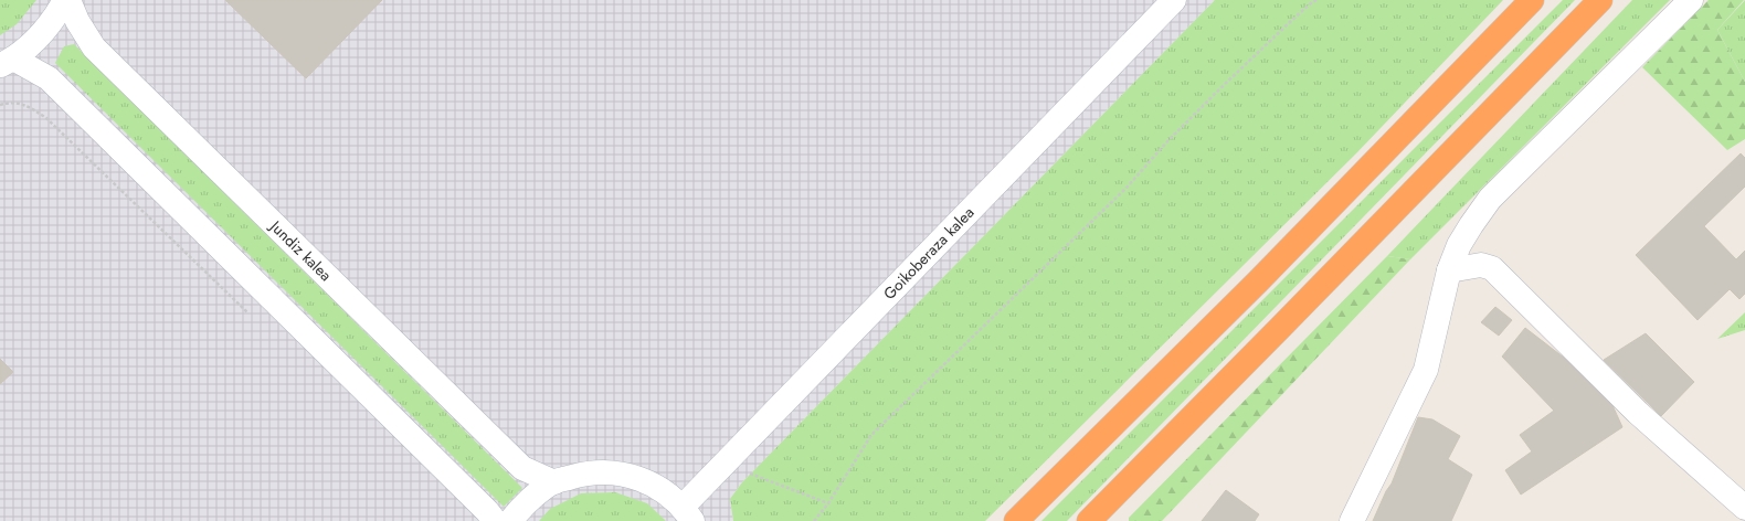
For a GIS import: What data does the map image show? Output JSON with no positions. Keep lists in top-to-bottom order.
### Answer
{
  "streets": {
    "street": ["Jundiz kalea", "Goikoberaza kalea"]
  }
}
